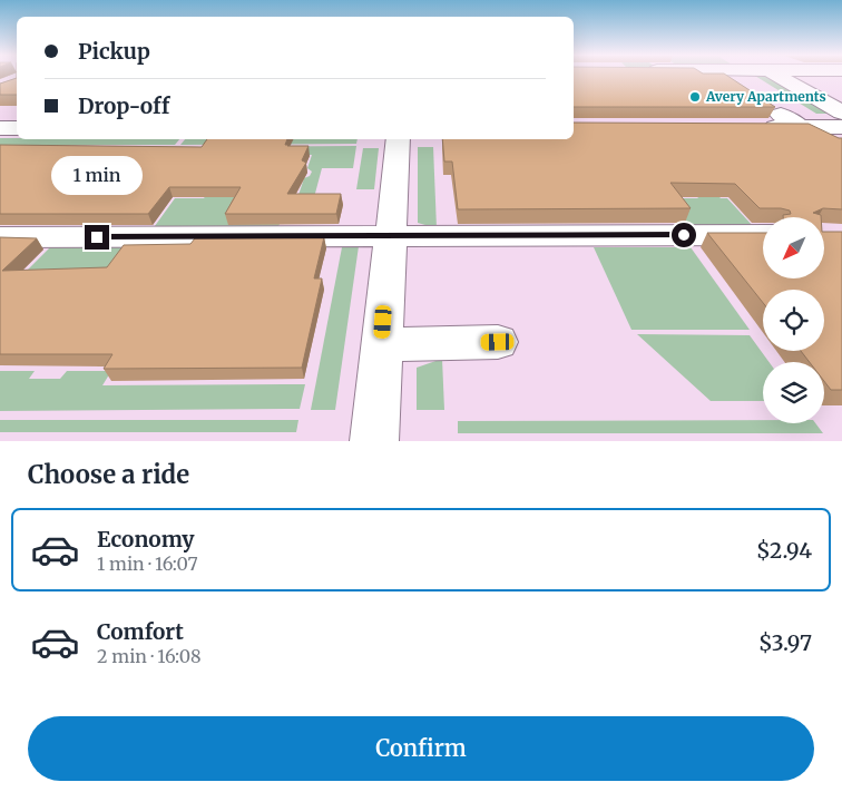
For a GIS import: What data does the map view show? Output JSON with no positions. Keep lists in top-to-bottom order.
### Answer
{
  "places": ["Avery Apartments"],
  "north": "bottom left",
  "page": {
    "banner": ["Pickup", "Drop-off"],
    "bubble": "1 min",
    "heading": "Choose a ride",
    "list": [
      {
        "name": "Economy",
        "note": "1 min · 16:07",
        "value": "$2.94"
      },
      {
        "name": "Comfort",
        "note": "2 min · 16:08",
        "value": "$3.97"
      }
    ],
    "buttons": "Confirm"
  }
}
